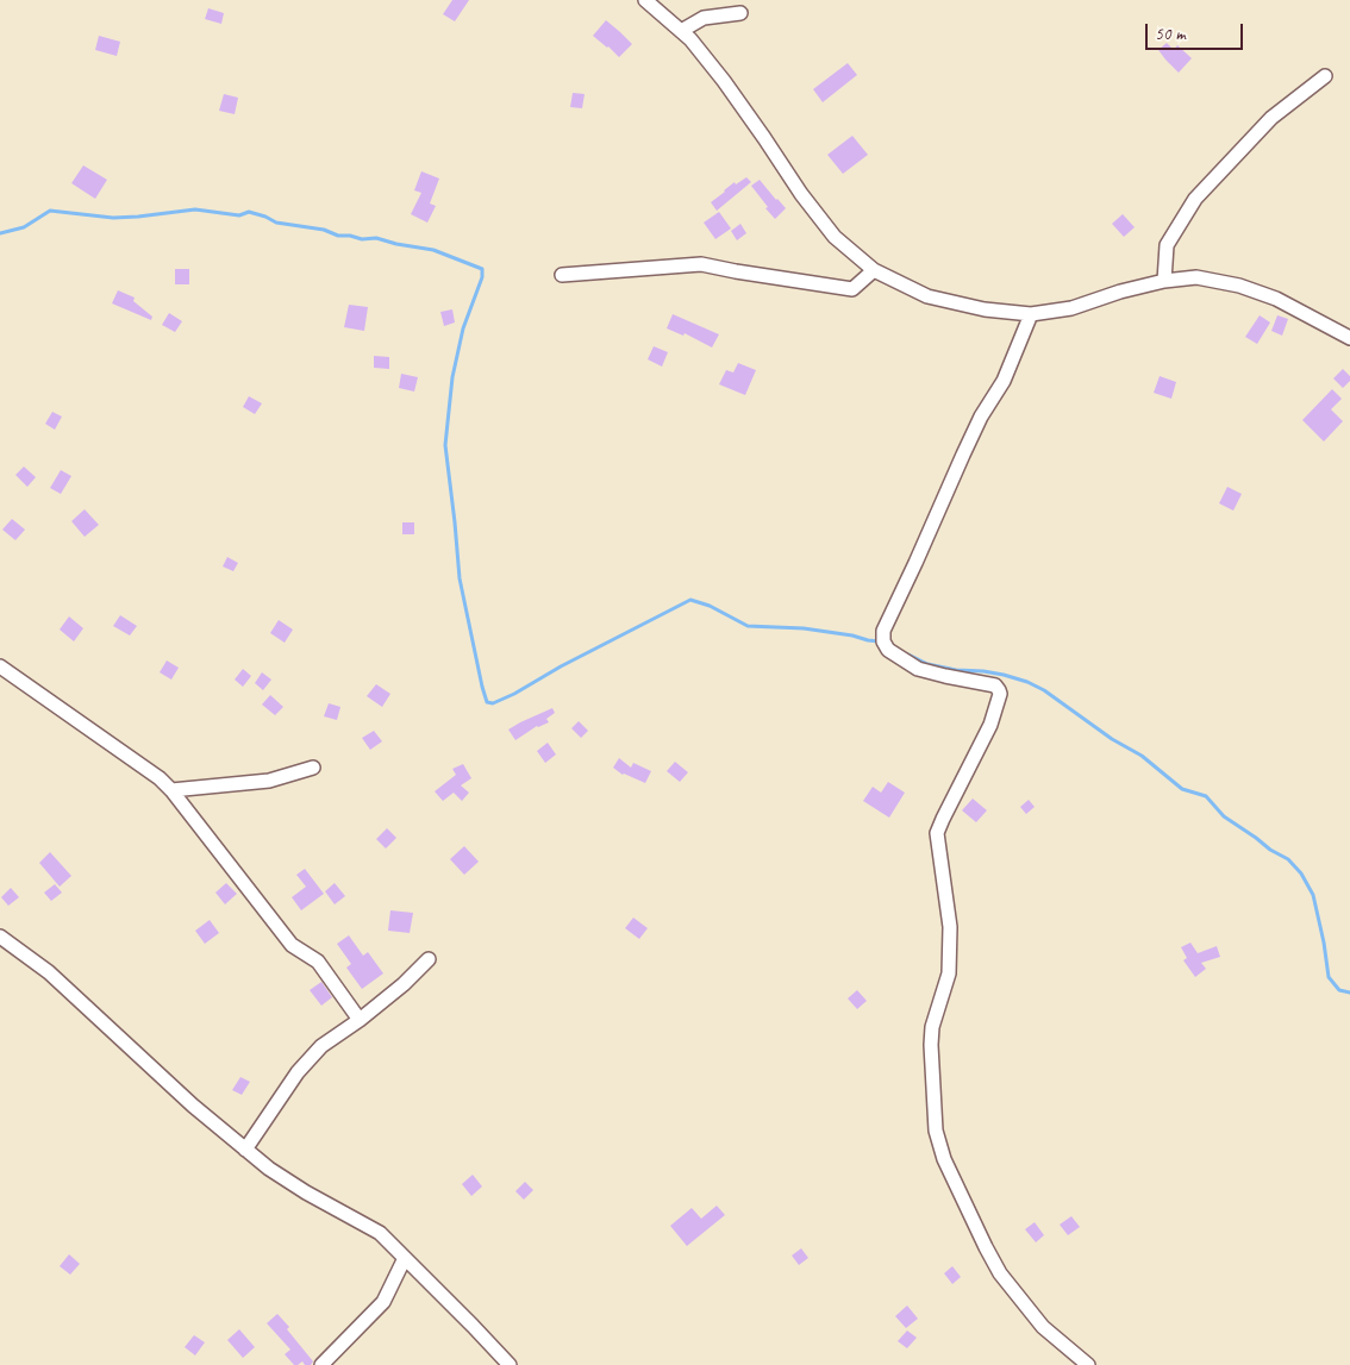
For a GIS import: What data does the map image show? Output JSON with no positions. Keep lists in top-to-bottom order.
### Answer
{
  "scale_bar": "50 m"
}
